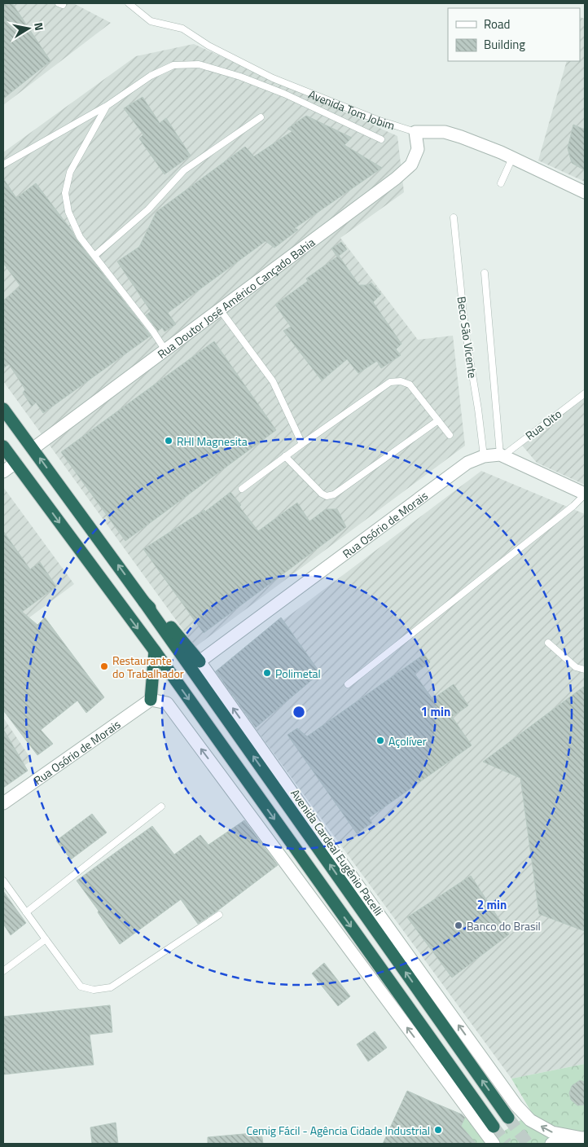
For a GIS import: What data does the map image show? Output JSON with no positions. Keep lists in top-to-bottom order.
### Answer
{
  "streets": {
    "highway": ["Avenida Cardeal Eugênio Pacelli"],
    "street": ["Avenida Tom Jobim", "Rua Doutor José Américo Cançado Bahia", "Rua Osório de Morais"],
    "lane": ["Beco São Vicente", "Rua Oito"]
  },
  "crossings": [
    ["Avenida Tom Jobim", "Rua Doutor José Américo Cançado Bahia"],
    ["Beco São Vicente", "Rua Osório de Morais"],
    ["Rua Oito", "Rua Osório de Morais"],
    ["Rua Osório de Morais", "Avenida Cardeal Eugênio Pacelli"]
  ],
  "places": [
    "RHI Magnesita",
    "Restaurante do Trabalhador",
    "Polimetal",
    "Açolíver",
    "Banco do Brasil",
    "Cemig Fácil - Agência Cidade Industrial"
  ],
  "legend": ["Road", "Building"],
  "north": "right",
  "rings": ["1 min", "2 min"]
}
